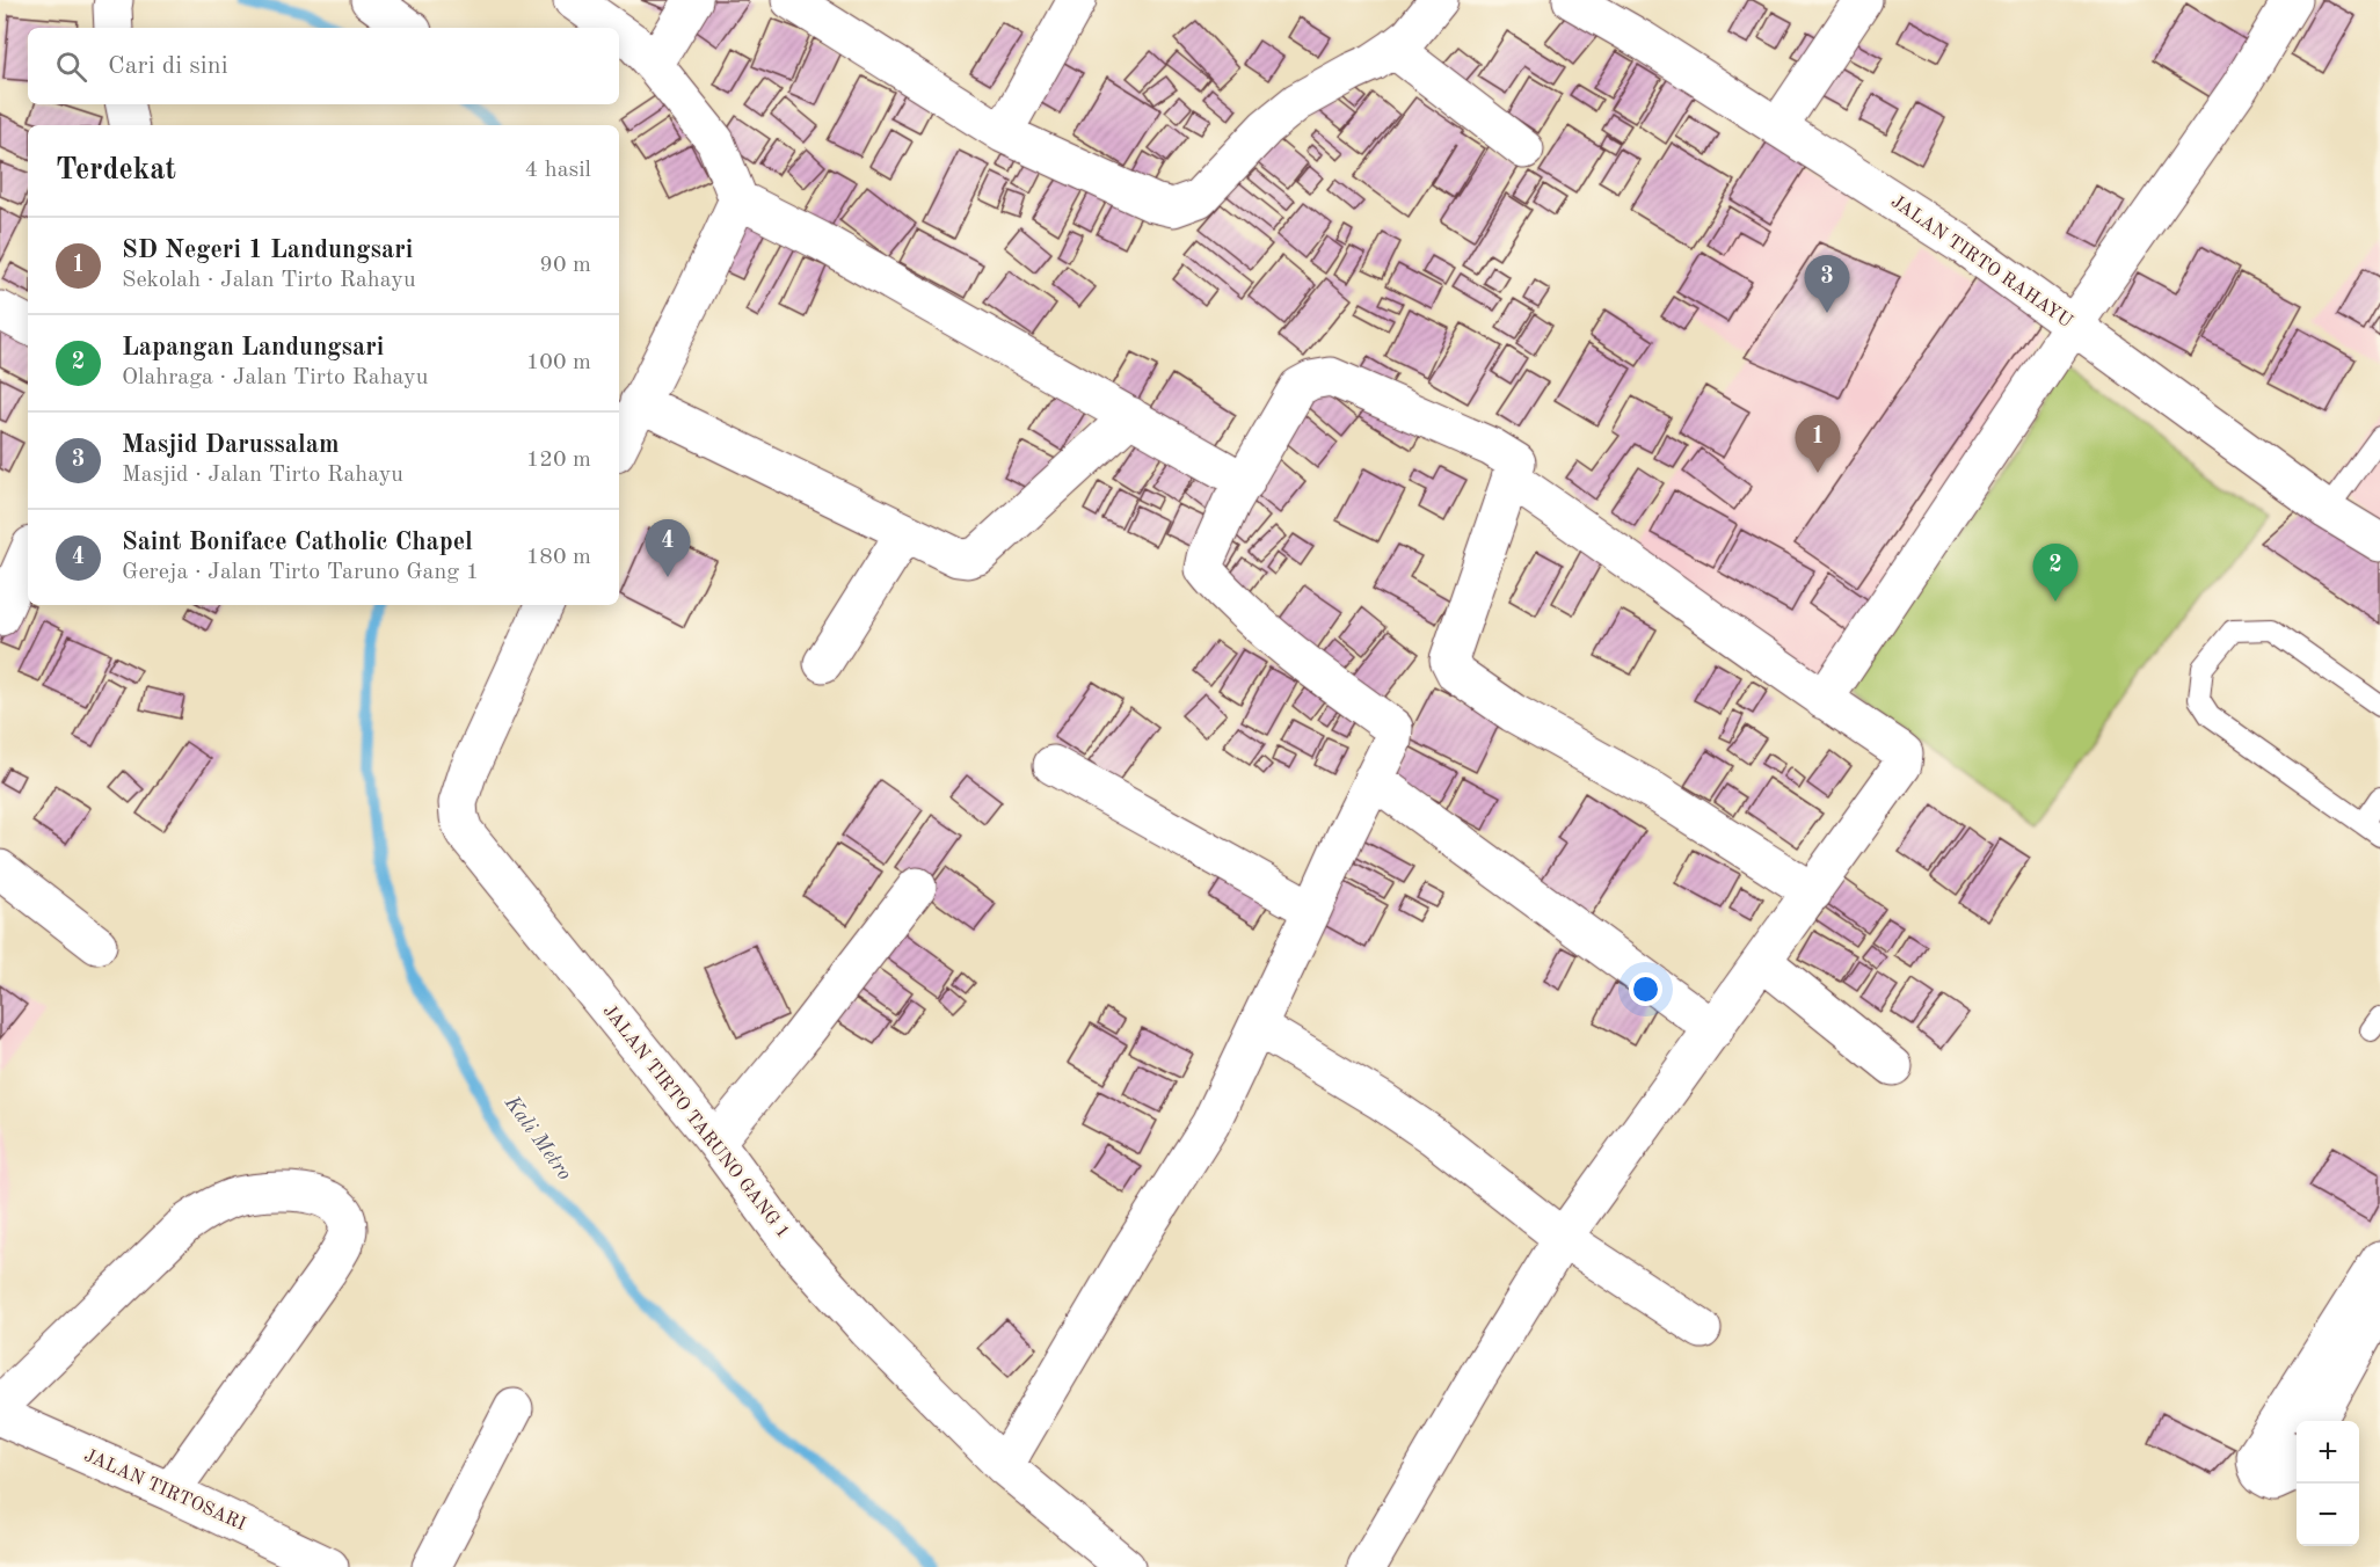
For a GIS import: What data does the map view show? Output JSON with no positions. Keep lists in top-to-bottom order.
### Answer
{
  "streets": {
    "street": ["JALAN TIRTO RAHAYU", "JALAN TIRTO TARUNO GANG 1", "JALAN TIRTOSARI"]
  },
  "water": ["Kali Metro"],
  "page": {
    "search": "Cari di sini",
    "heading": ["Terdekat", "4 hasil"],
    "list": [
      {
        "mark": "1",
        "name": "SD Negeri 1 Landungsari",
        "note": "Sekolah · Jalan Tirto Rahayu",
        "value": "90 m"
      },
      {
        "mark": "2",
        "name": "Lapangan Landungsari",
        "note": "Olahraga · Jalan Tirto Rahayu",
        "value": "100 m"
      },
      {
        "mark": "3",
        "name": "Masjid Darussalam",
        "note": "Masjid · Jalan Tirto Rahayu",
        "value": "120 m"
      },
      {
        "mark": "4",
        "name": "Saint Boniface Catholic Chapel",
        "note": "Gereja · Jalan Tirto Taruno Gang 1",
        "value": "180 m"
      }
    ],
    "pins": [
      "3",
      "1",
      "4",
      "2"
    ],
    "map_buttons": ["+", "−"]
  }
}
